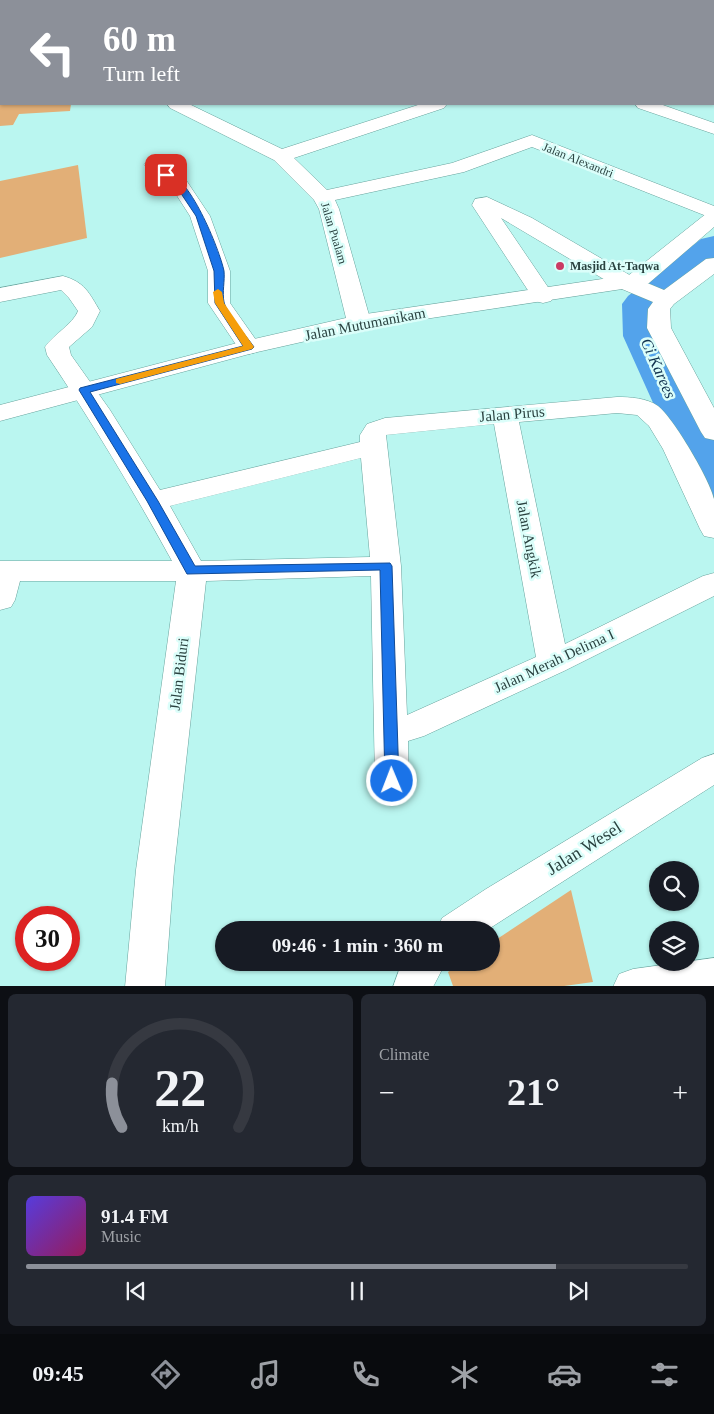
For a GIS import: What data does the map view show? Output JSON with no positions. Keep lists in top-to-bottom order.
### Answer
{
  "streets": {
    "street": [
      "Jalan Alexandri",
      "Jalan Pualam",
      "Jalan Mutumanikam",
      "Jalan Pirus",
      "Jalan Angkik",
      "Jalan Merah Delima I",
      "Jalan Biduri",
      "Jalan Wesel"
    ]
  },
  "crossings": [
    ["Jalan Alexandri", "Jalan Pualam"],
    ["Jalan Alexandri", "Jalan Mutumanikam"],
    ["Jalan Pualam", "Jalan Mutumanikam"],
    ["Jalan Pirus", "Jalan Angkik"],
    ["Jalan Angkik", "Jalan Merah Delima I"]
  ],
  "water": ["Ci Karees"],
  "places": ["Masjid At-Taqwa"],
  "page": {
    "turn": ["60 m", "Turn left"],
    "limit": "30",
    "trip": "09:46 · 1 min · 360 m",
    "tile": "Climate",
    "heat": ["−", "21°", "+"],
    "song": ["91.4 FM", "Music"],
    "tabs": "09:45",
    "gauge": ["22", "km/h"]
  }
}
